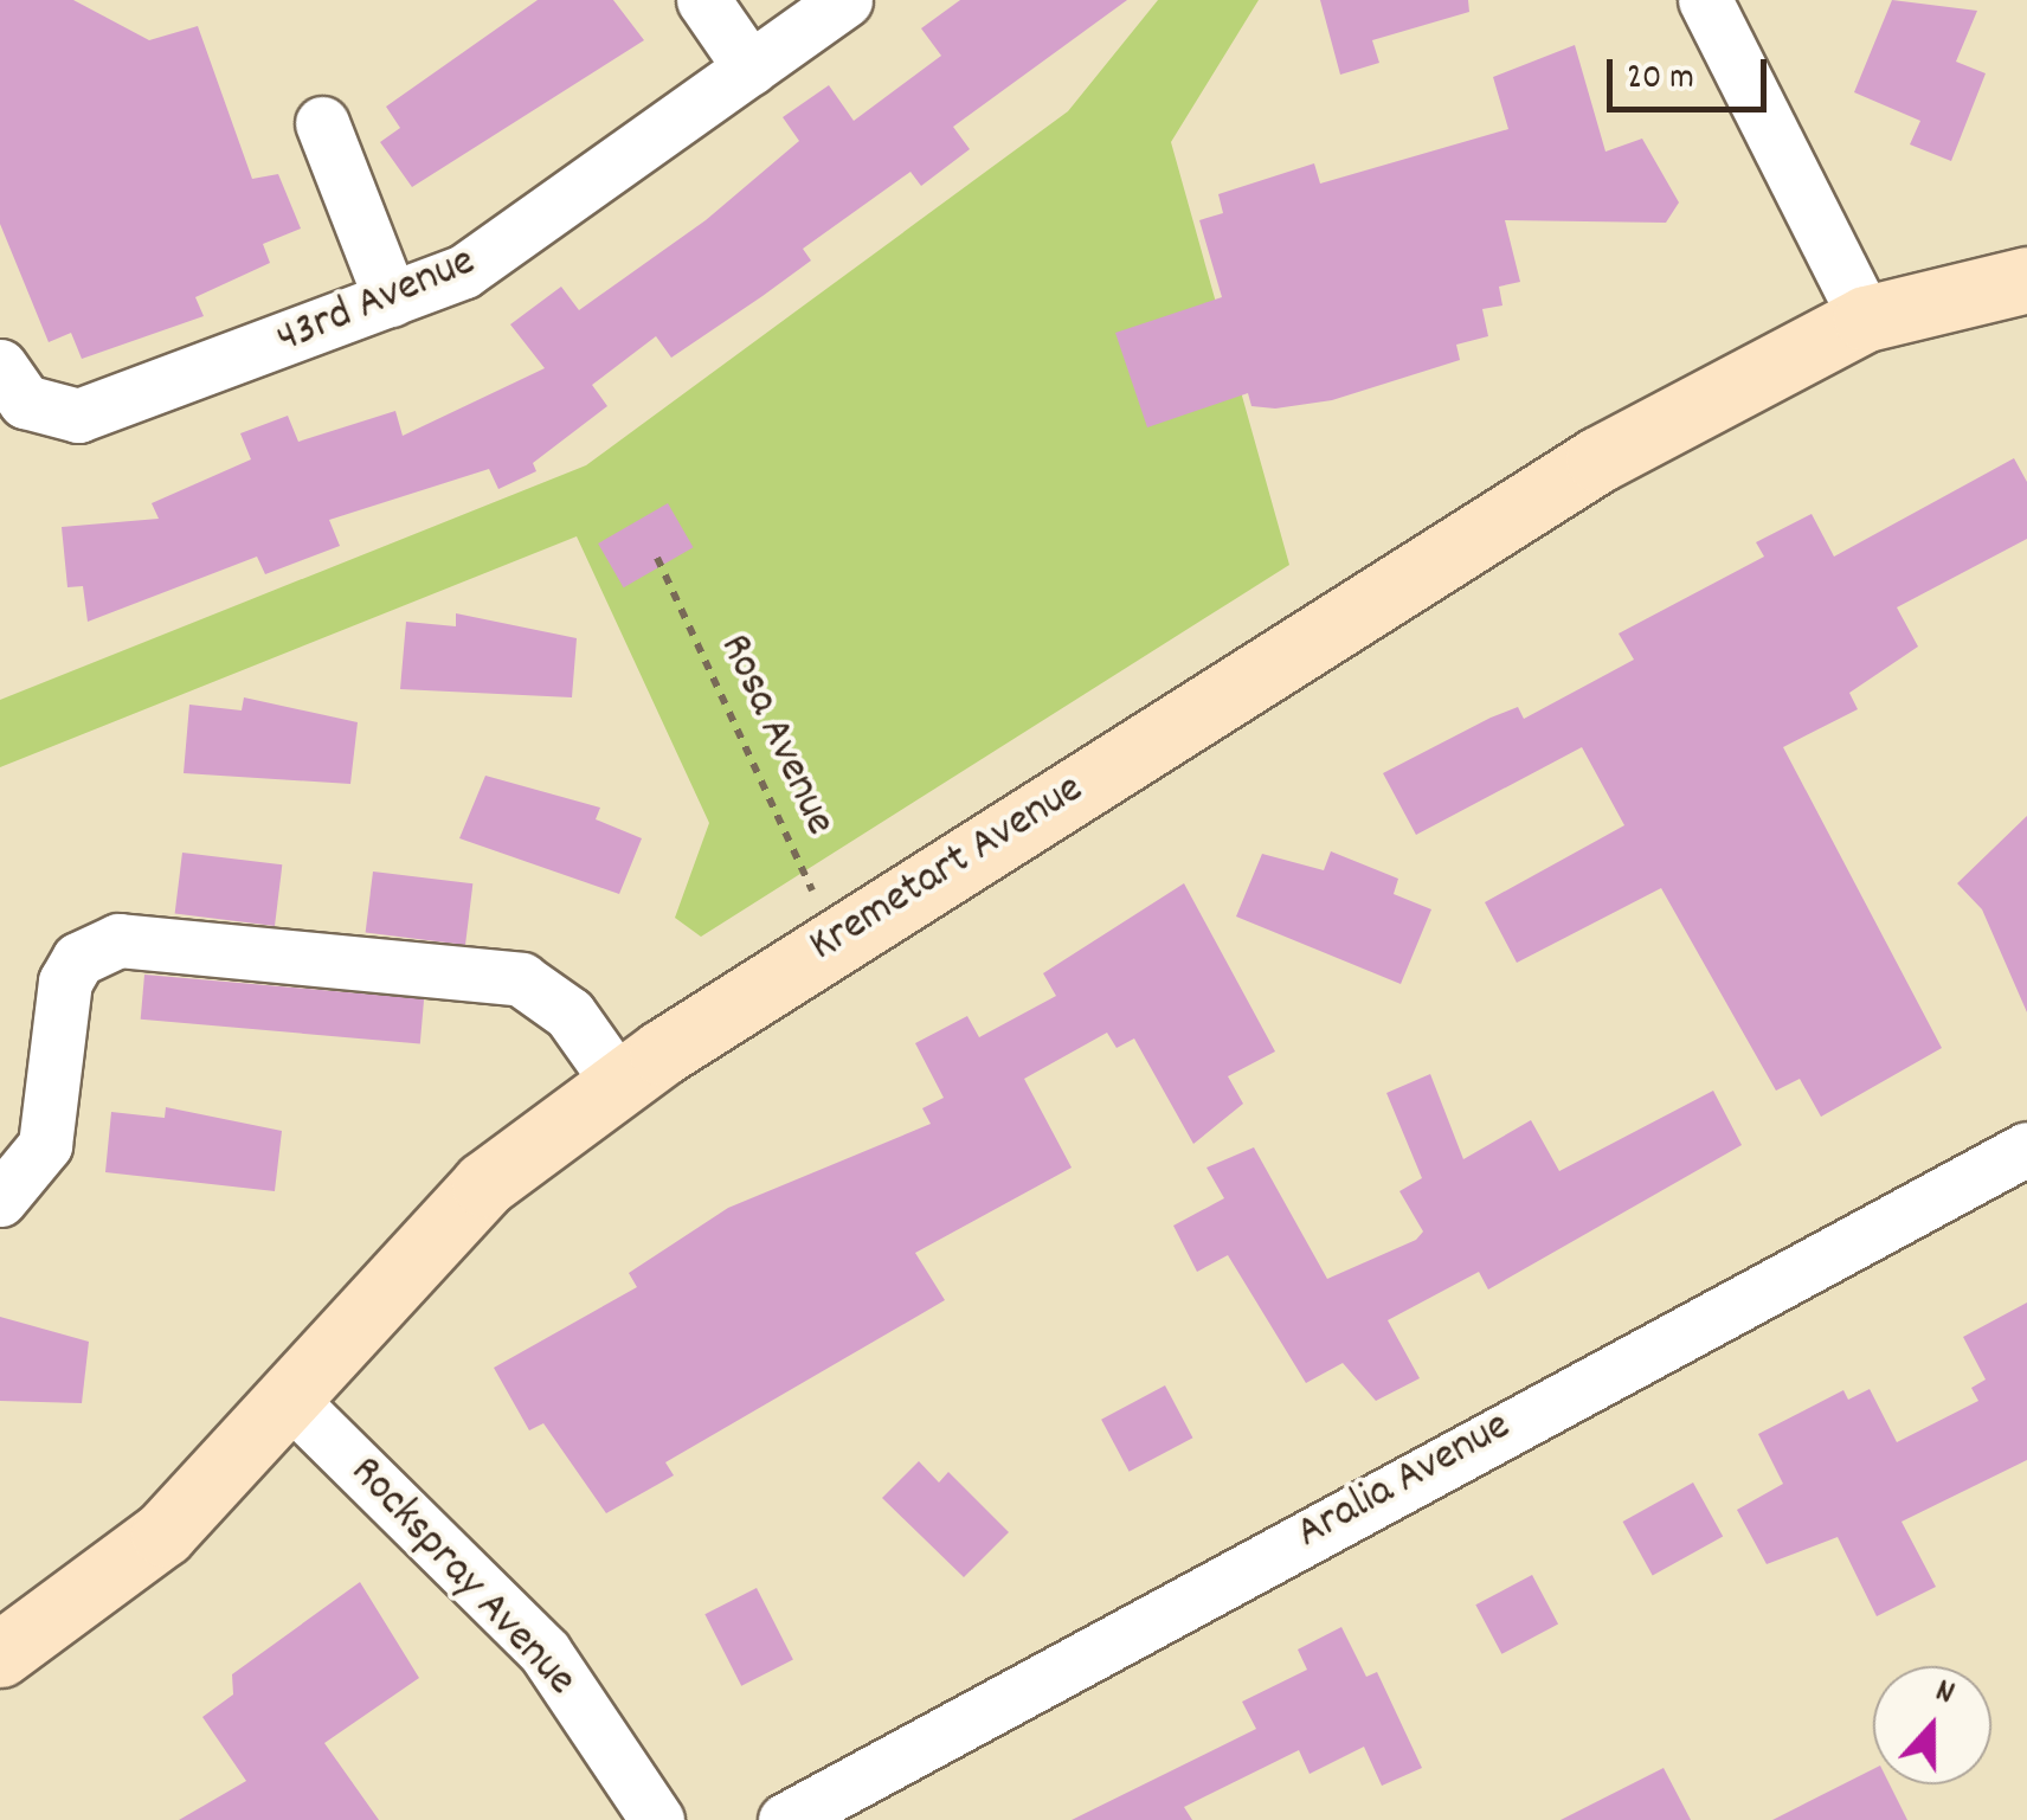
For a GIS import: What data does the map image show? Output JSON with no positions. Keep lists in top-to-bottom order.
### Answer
{
  "streets": {
    "street": [
      "43rd Avenue",
      "Kremetart Avenue",
      "Aralia Avenue",
      "Rockspray Avenue"
    ],
    "path": ["Rosa Avenue"]
  },
  "crossings": [
    ["Rosa Avenue", "Kremetart Avenue"],
    ["Kremetart Avenue", "Rockspray Avenue"]
  ],
  "scale_bar": "20 m",
  "north": "top"
}
